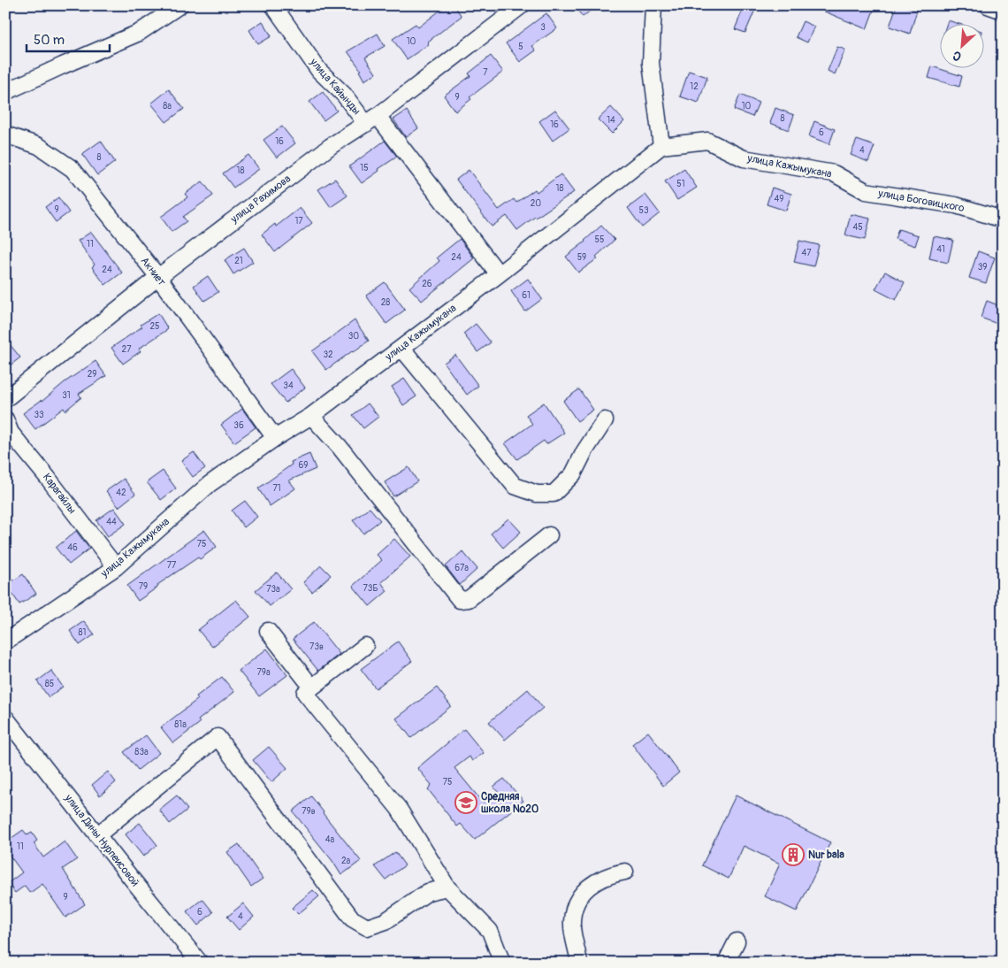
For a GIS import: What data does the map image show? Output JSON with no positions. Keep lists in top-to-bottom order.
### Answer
{
  "streets": {
    "street": [
      "улица Кайынды",
      "улица Кажымукана",
      "улица Рахимова",
      "улица Боговицкого",
      "Акниет",
      "Карагайлы",
      "улица Дины Нурпеисовой"
    ]
  },
  "crossings": [
    ["улица Кайынды", "улица Кажымукана"],
    ["улица Кайынды", "улица Рахимова"],
    ["улица Кажымукана", "улица Боговицкого"],
    ["улица Кажымукана", "Акниет"],
    ["улица Кажымукана", "Карагайлы"],
    ["улица Рахимова", "Акниет"]
  ],
  "places": {
    "school or university": ["Средняя школа №20"],
    "building": ["Nur bala"]
  },
  "house_numbers": [
    "3",
    "10",
    "5",
    "7",
    "12",
    "9",
    "8а",
    "10",
    "8",
    "14",
    "16",
    "6",
    "16",
    "4",
    "8",
    "15",
    "18",
    "51",
    "18",
    "49",
    "20",
    "9",
    "53",
    "17",
    "45",
    "55",
    "11",
    "41",
    "47",
    "24",
    "59",
    "21",
    "39",
    "24",
    "26",
    "61",
    "28",
    "25",
    "30",
    "27",
    "32",
    "29",
    "34",
    "31",
    "33",
    "36",
    "69",
    "71",
    "42",
    "44",
    "75",
    "46",
    "77",
    "67а",
    "79",
    "73Б",
    "73а",
    "81",
    "73в",
    "79а",
    "85",
    "81а",
    "83а",
    "75",
    "79в",
    "4а",
    "11",
    "2а",
    "9",
    "6",
    "4"
  ],
  "scale_bar": "50 m",
  "north": "bottom left"
}
